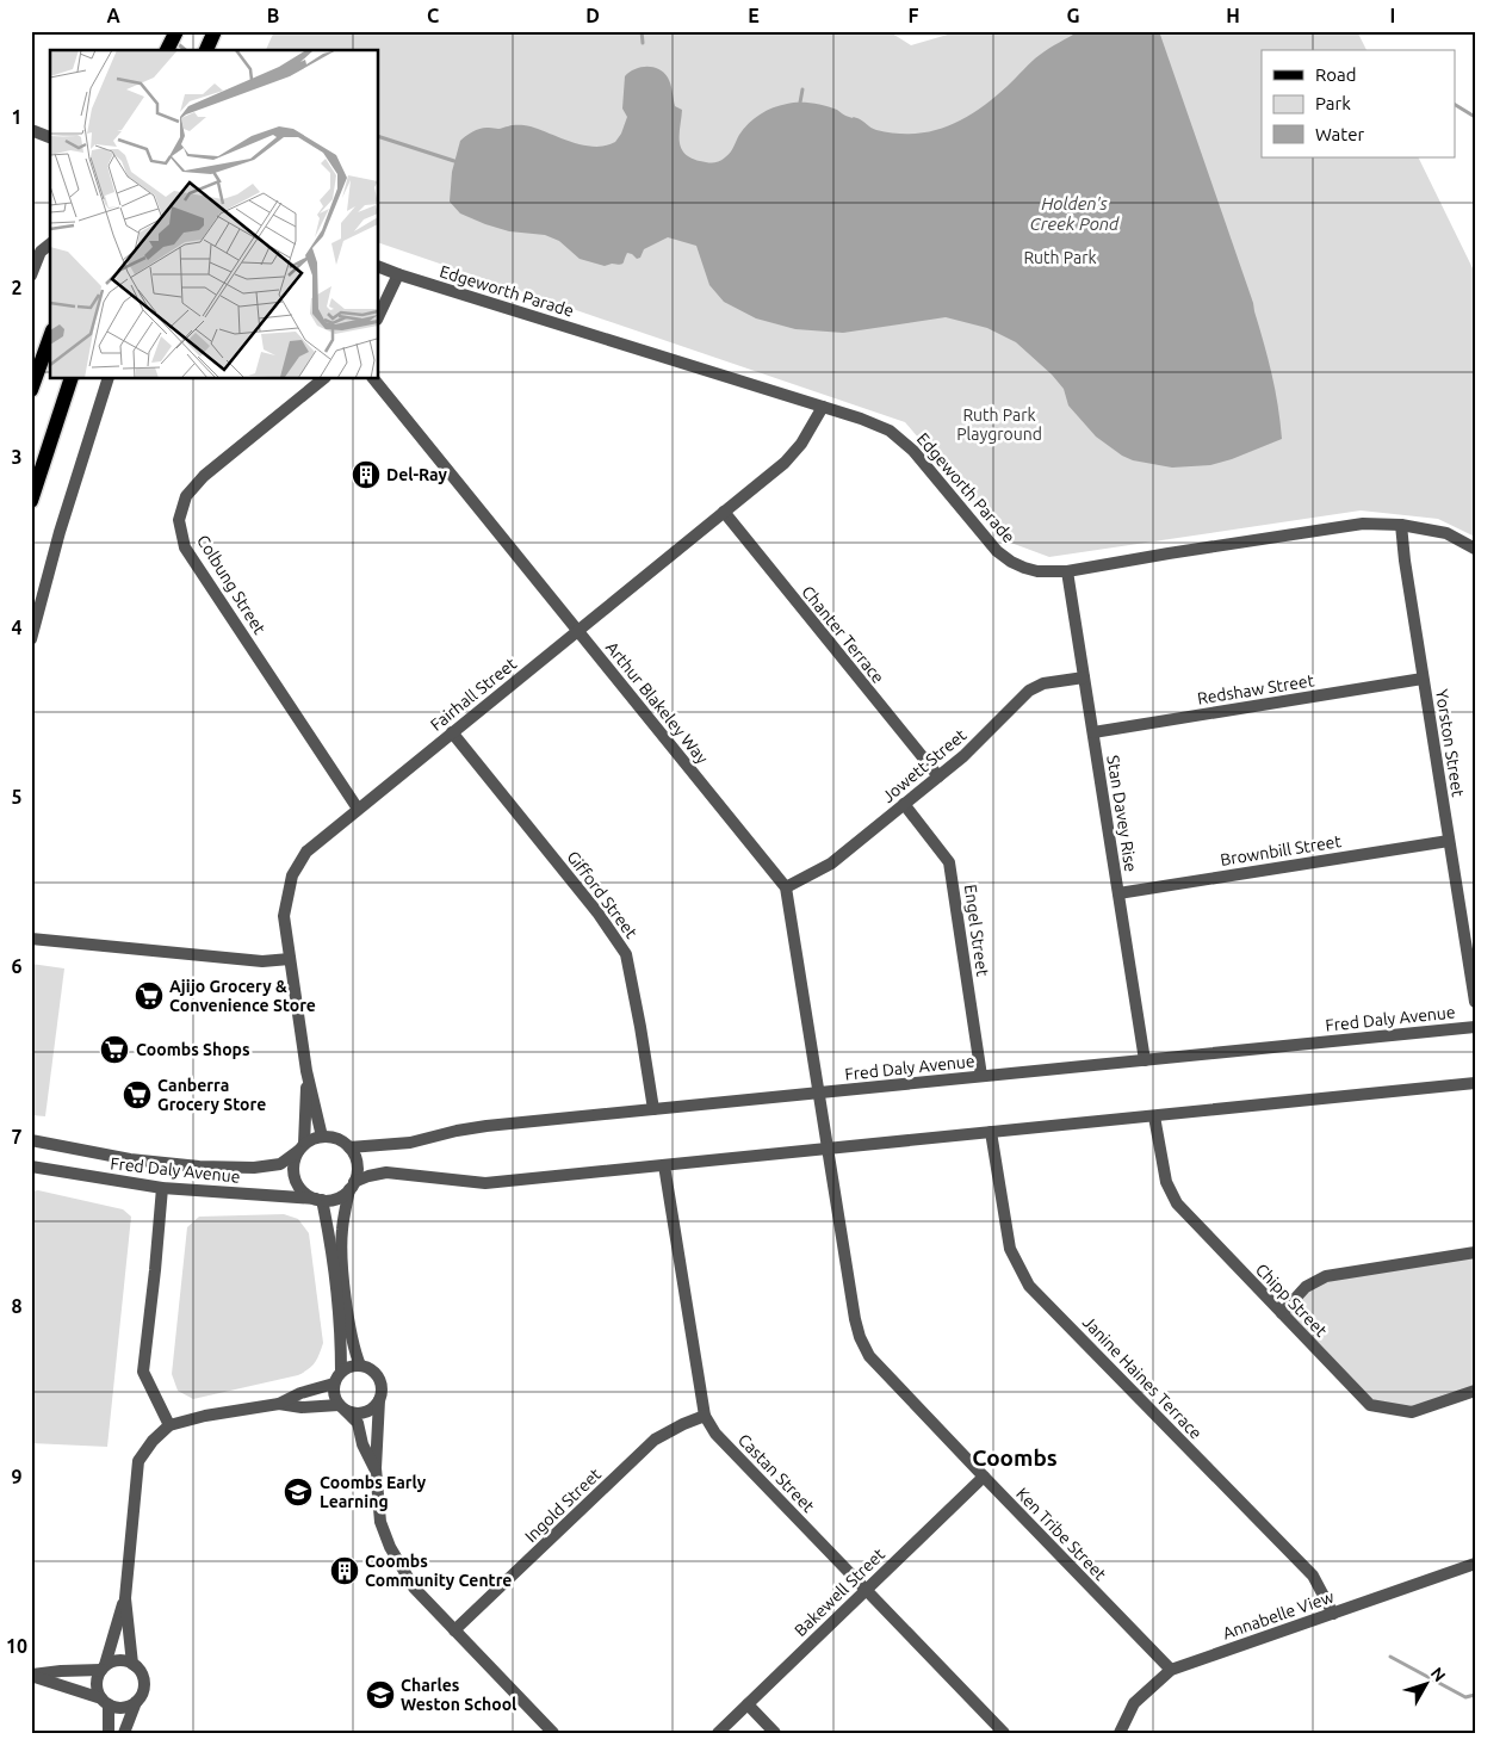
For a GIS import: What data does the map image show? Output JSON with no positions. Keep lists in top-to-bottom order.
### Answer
{
  "streets": {
    "street": [
      "Edgeworth Parade",
      "Colbung Street",
      "Chanter Terrace",
      "Redshaw Street",
      "Fairhall Street",
      "Arthur Blakeley Way",
      "Yorston Street",
      "Jowett Street",
      "Stan Davey Rise",
      "Brownbill Street",
      "Gifford Street",
      "Engel Street",
      "Fred Daly Avenue",
      "Chipp Street",
      "Janine Haines Terrace",
      "Castan Street",
      "Ingold Street",
      "Ken Tribe Street",
      "Bakewell Street",
      "Annabelle View"
    ]
  },
  "crossings": [
    ["Edgeworth Parade", "Fairhall Street"],
    ["Edgeworth Parade", "Yorston Street"],
    ["Edgeworth Parade", "Stan Davey Rise"],
    ["Colbung Street", "Fairhall Street"],
    ["Chanter Terrace", "Fairhall Street"],
    ["Chanter Terrace", "Jowett Street"],
    ["Redshaw Street", "Yorston Street"],
    ["Redshaw Street", "Stan Davey Rise"],
    ["Fairhall Street", "Arthur Blakeley Way"],
    ["Fairhall Street", "Gifford Street"],
    ["Fairhall Street", "Fred Daly Avenue"],
    ["Arthur Blakeley Way", "Jowett Street"],
    ["Yorston Street", "Brownbill Street"],
    ["Jowett Street", "Stan Davey Rise"],
    ["Jowett Street", "Engel Street"],
    ["Stan Davey Rise", "Brownbill Street"],
    ["Stan Davey Rise", "Fred Daly Avenue"],
    ["Gifford Street", "Fred Daly Avenue"],
    ["Engel Street", "Fred Daly Avenue"],
    ["Fred Daly Avenue", "Chipp Street"],
    ["Fred Daly Avenue", "Janine Haines Terrace"],
    ["Fred Daly Avenue", "Castan Street"],
    ["Fred Daly Avenue", "Ken Tribe Street"],
    ["Janine Haines Terrace", "Annabelle View"],
    ["Castan Street", "Ingold Street"],
    ["Castan Street", "Bakewell Street"],
    ["Ken Tribe Street", "Bakewell Street"],
    ["Ken Tribe Street", "Annabelle View"]
  ],
  "districts": ["Coombs"],
  "water": ["Holden's Creek Pond"],
  "parks": ["Ruth Park", "Ruth Park Playground"],
  "places": {
    "building": ["Del-Ray", "Coombs Community Centre"],
    "supermarket": ["Ajijo Grocery & Convenience Store", "Coombs Shops", "Canberra Grocery Store"],
    "school or university": ["Coombs Early Learning", "Charles Weston School"]
  },
  "legend": ["Road", "Park", "Water"],
  "north": "top right",
  "grid": {
    "columns": [
      "A",
      "B",
      "C",
      "D",
      "E",
      "F",
      "G",
      "H",
      "I"
    ],
    "rows": [
      "1",
      "2",
      "3",
      "4",
      "5",
      "6",
      "7",
      "8",
      "9",
      "10"
    ]
  }
}
